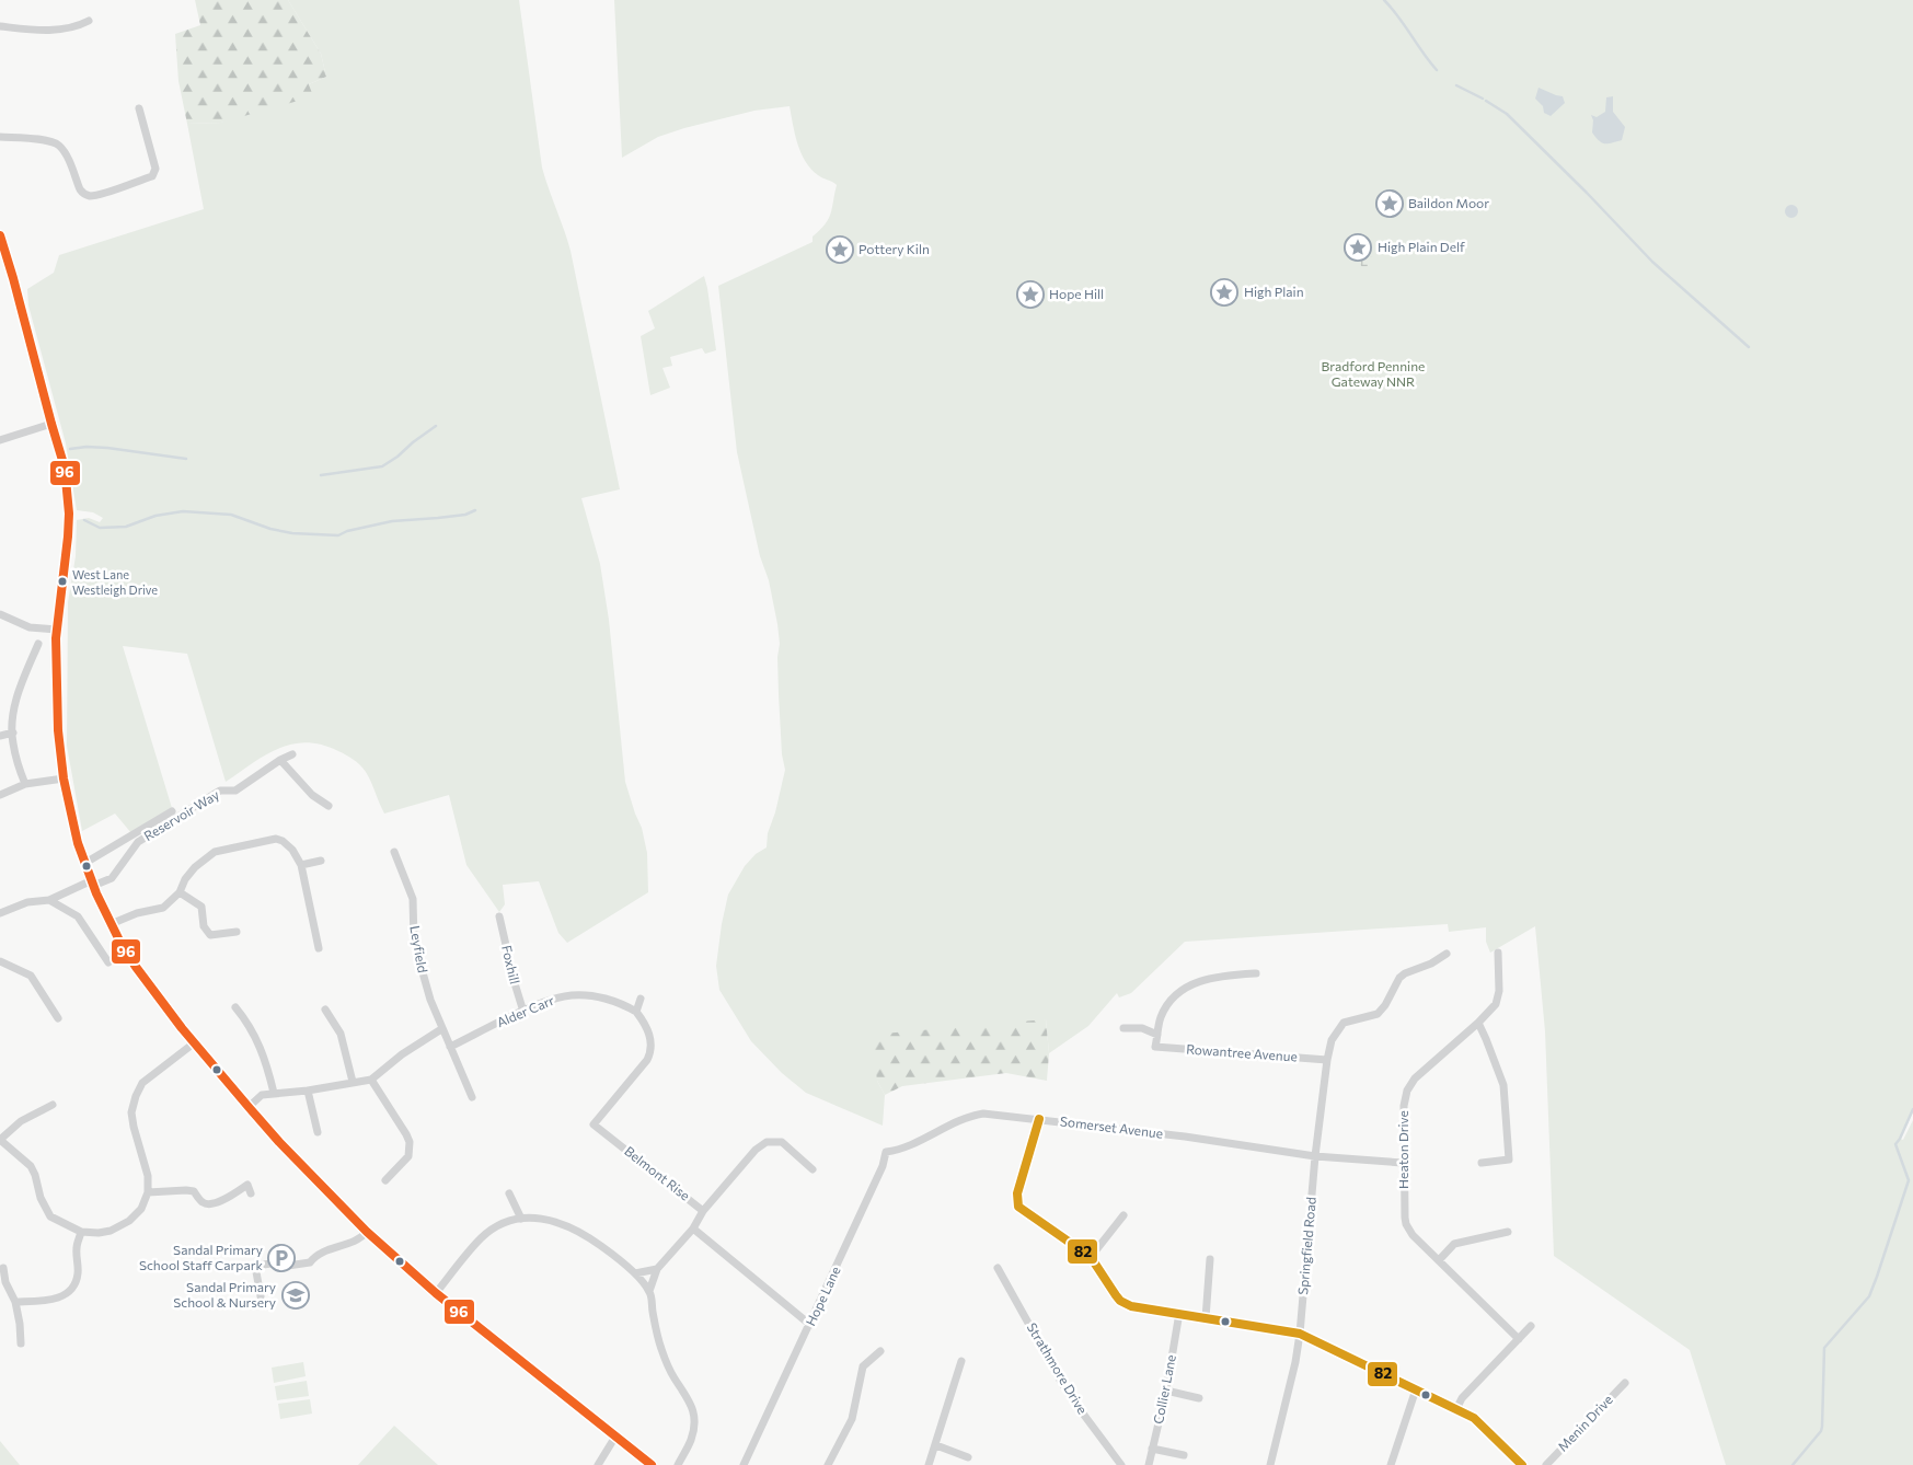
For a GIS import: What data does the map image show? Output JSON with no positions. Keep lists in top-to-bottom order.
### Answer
{
  "streets": {
    "street": [
      "Reservoir Way",
      "Leyfield",
      "Foxhill",
      "Alder Carr",
      "Rowantree Avenue",
      "Somerset Avenue",
      "Heaton Drive",
      "Belmont Rise",
      "Springfield Road",
      "Hope Lane",
      "Strathmore Drive",
      "Collier Lane",
      "Menin Drive"
    ]
  },
  "crossings": [
    ["Leyfield", "Alder Carr"],
    ["Foxhill", "Alder Carr"],
    ["Alder Carr", "Belmont Rise"],
    ["Rowantree Avenue", "Springfield Road"],
    ["Somerset Avenue", "Heaton Drive"],
    ["Somerset Avenue", "Springfield Road"],
    ["Somerset Avenue", "Hope Lane"]
  ],
  "parks": ["Bradford Pennine Gateway NNR"],
  "places": {
    "place": [
      "Baildon Moor",
      "High Plain Delf",
      "Pottery Kiln",
      "High Plain",
      "Hope Hill"
    ],
    "other": ["West Lane Westleigh Drive"],
    "parking": ["Sandal Primary School Staff Carpark"],
    "school or university": ["Sandal Primary School & Nursery"]
  },
  "lines": ["transit line 96", "transit line 82"]
}
